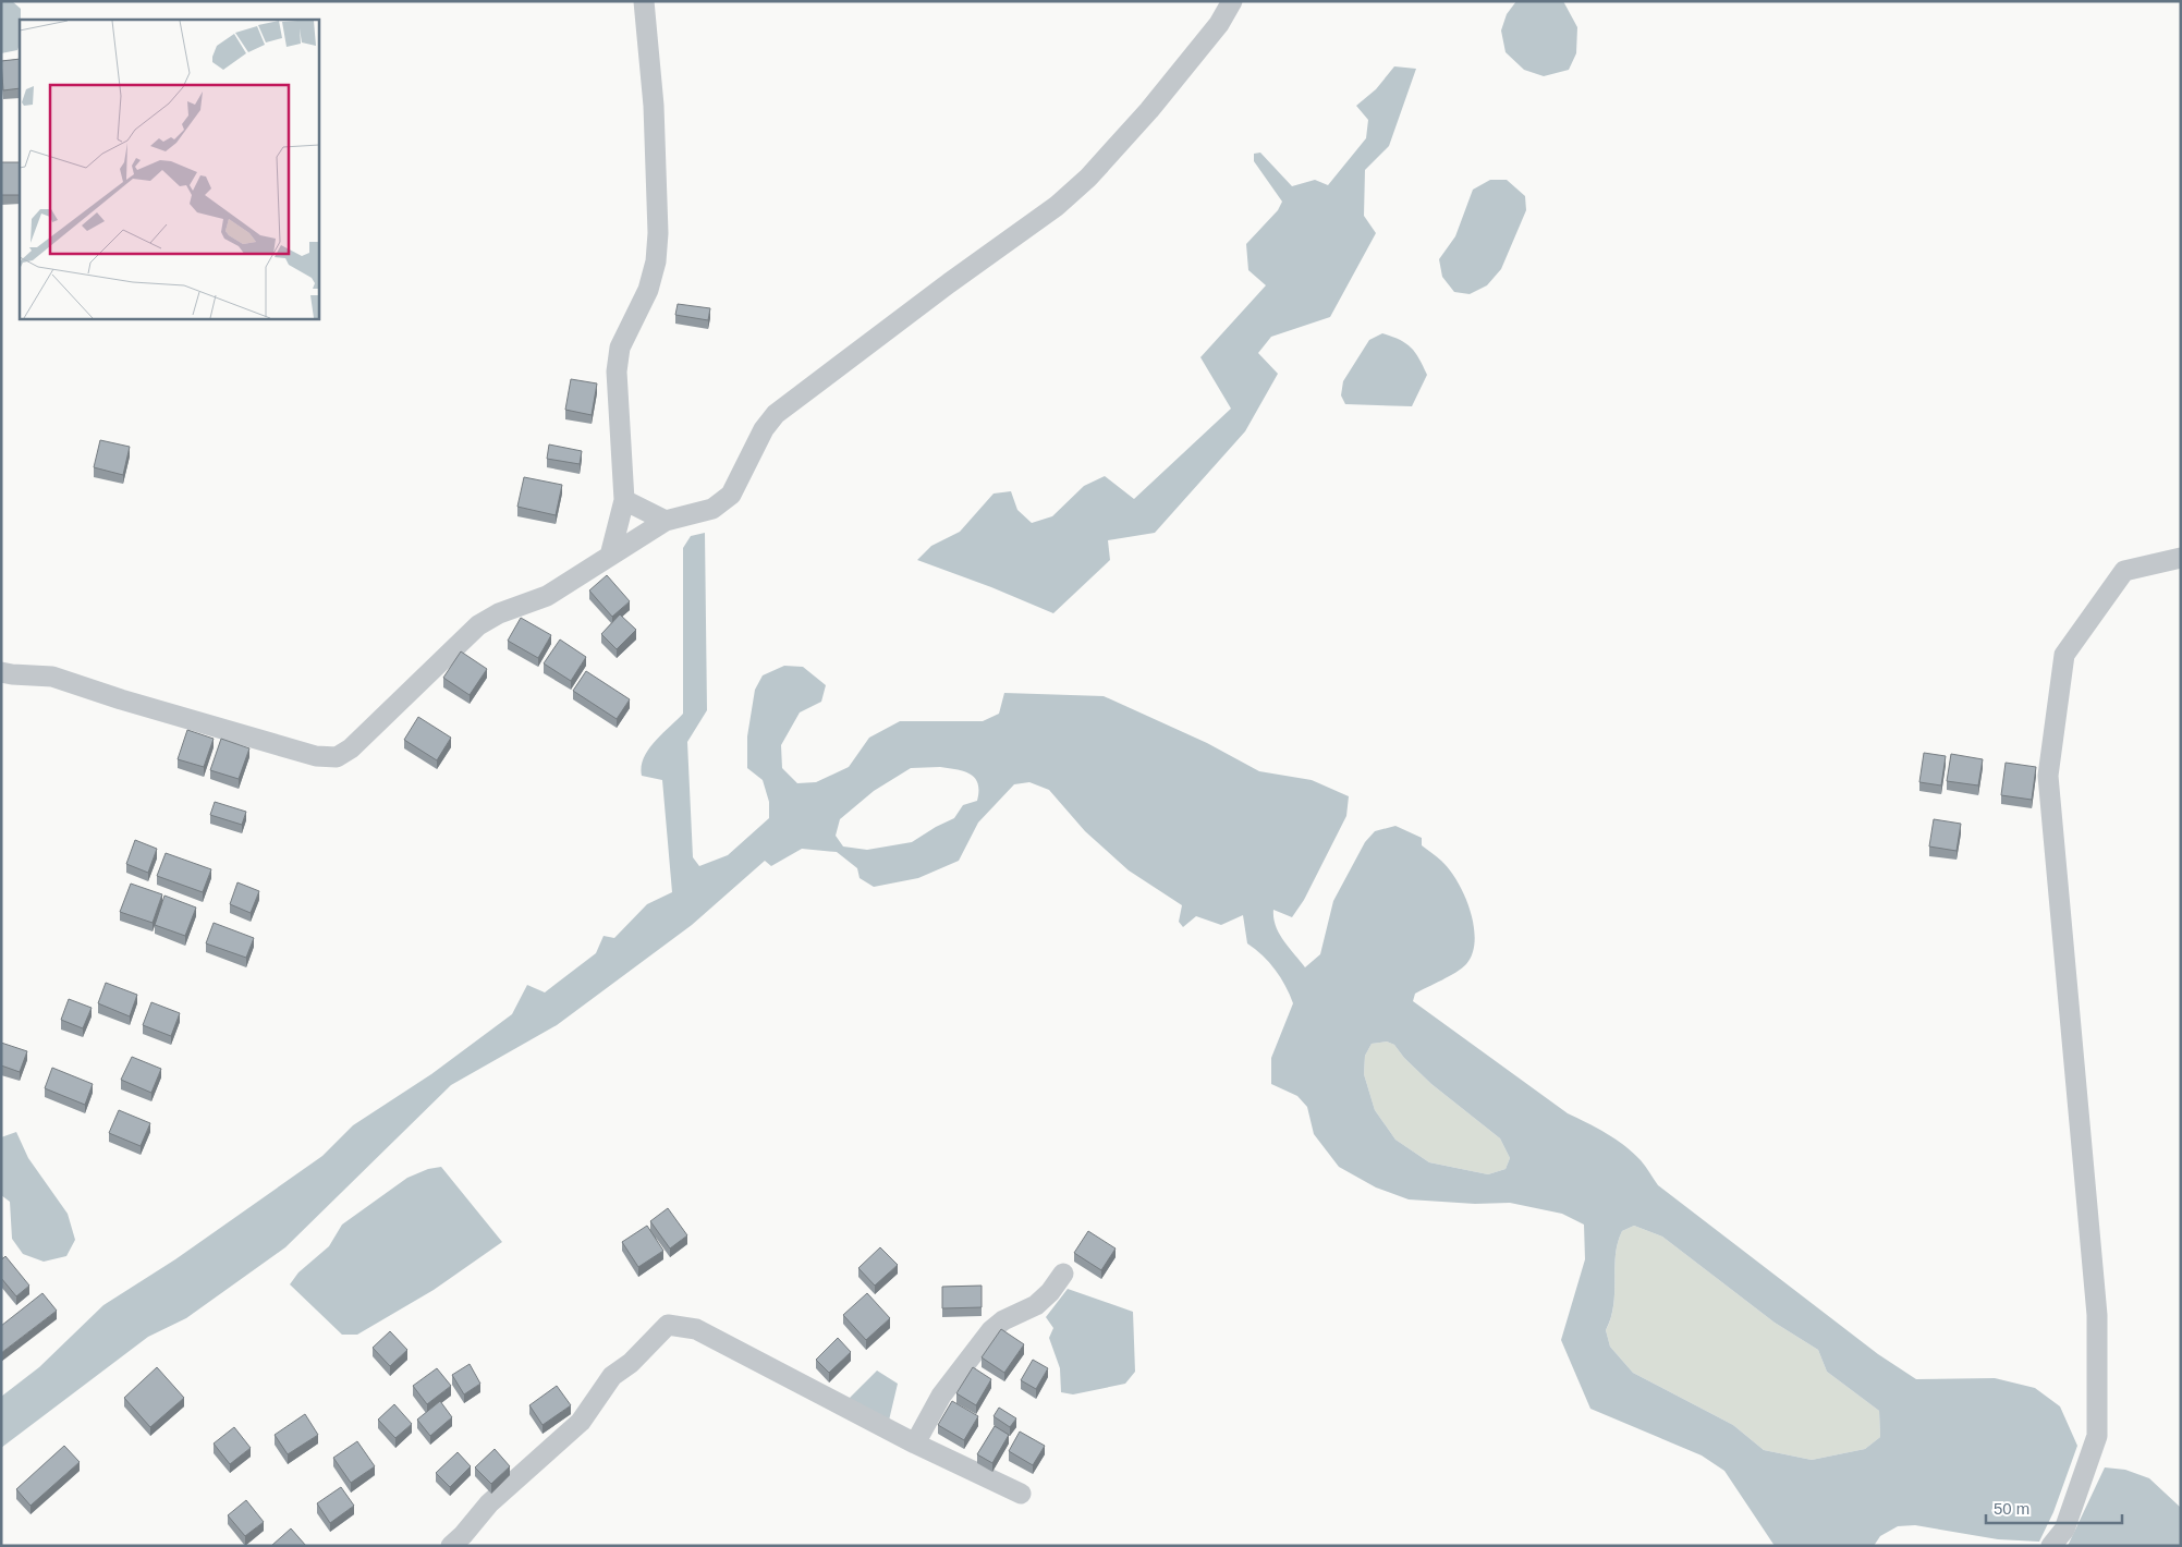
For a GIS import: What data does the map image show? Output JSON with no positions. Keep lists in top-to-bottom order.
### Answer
{
  "scale_bar": "50 m"
}
